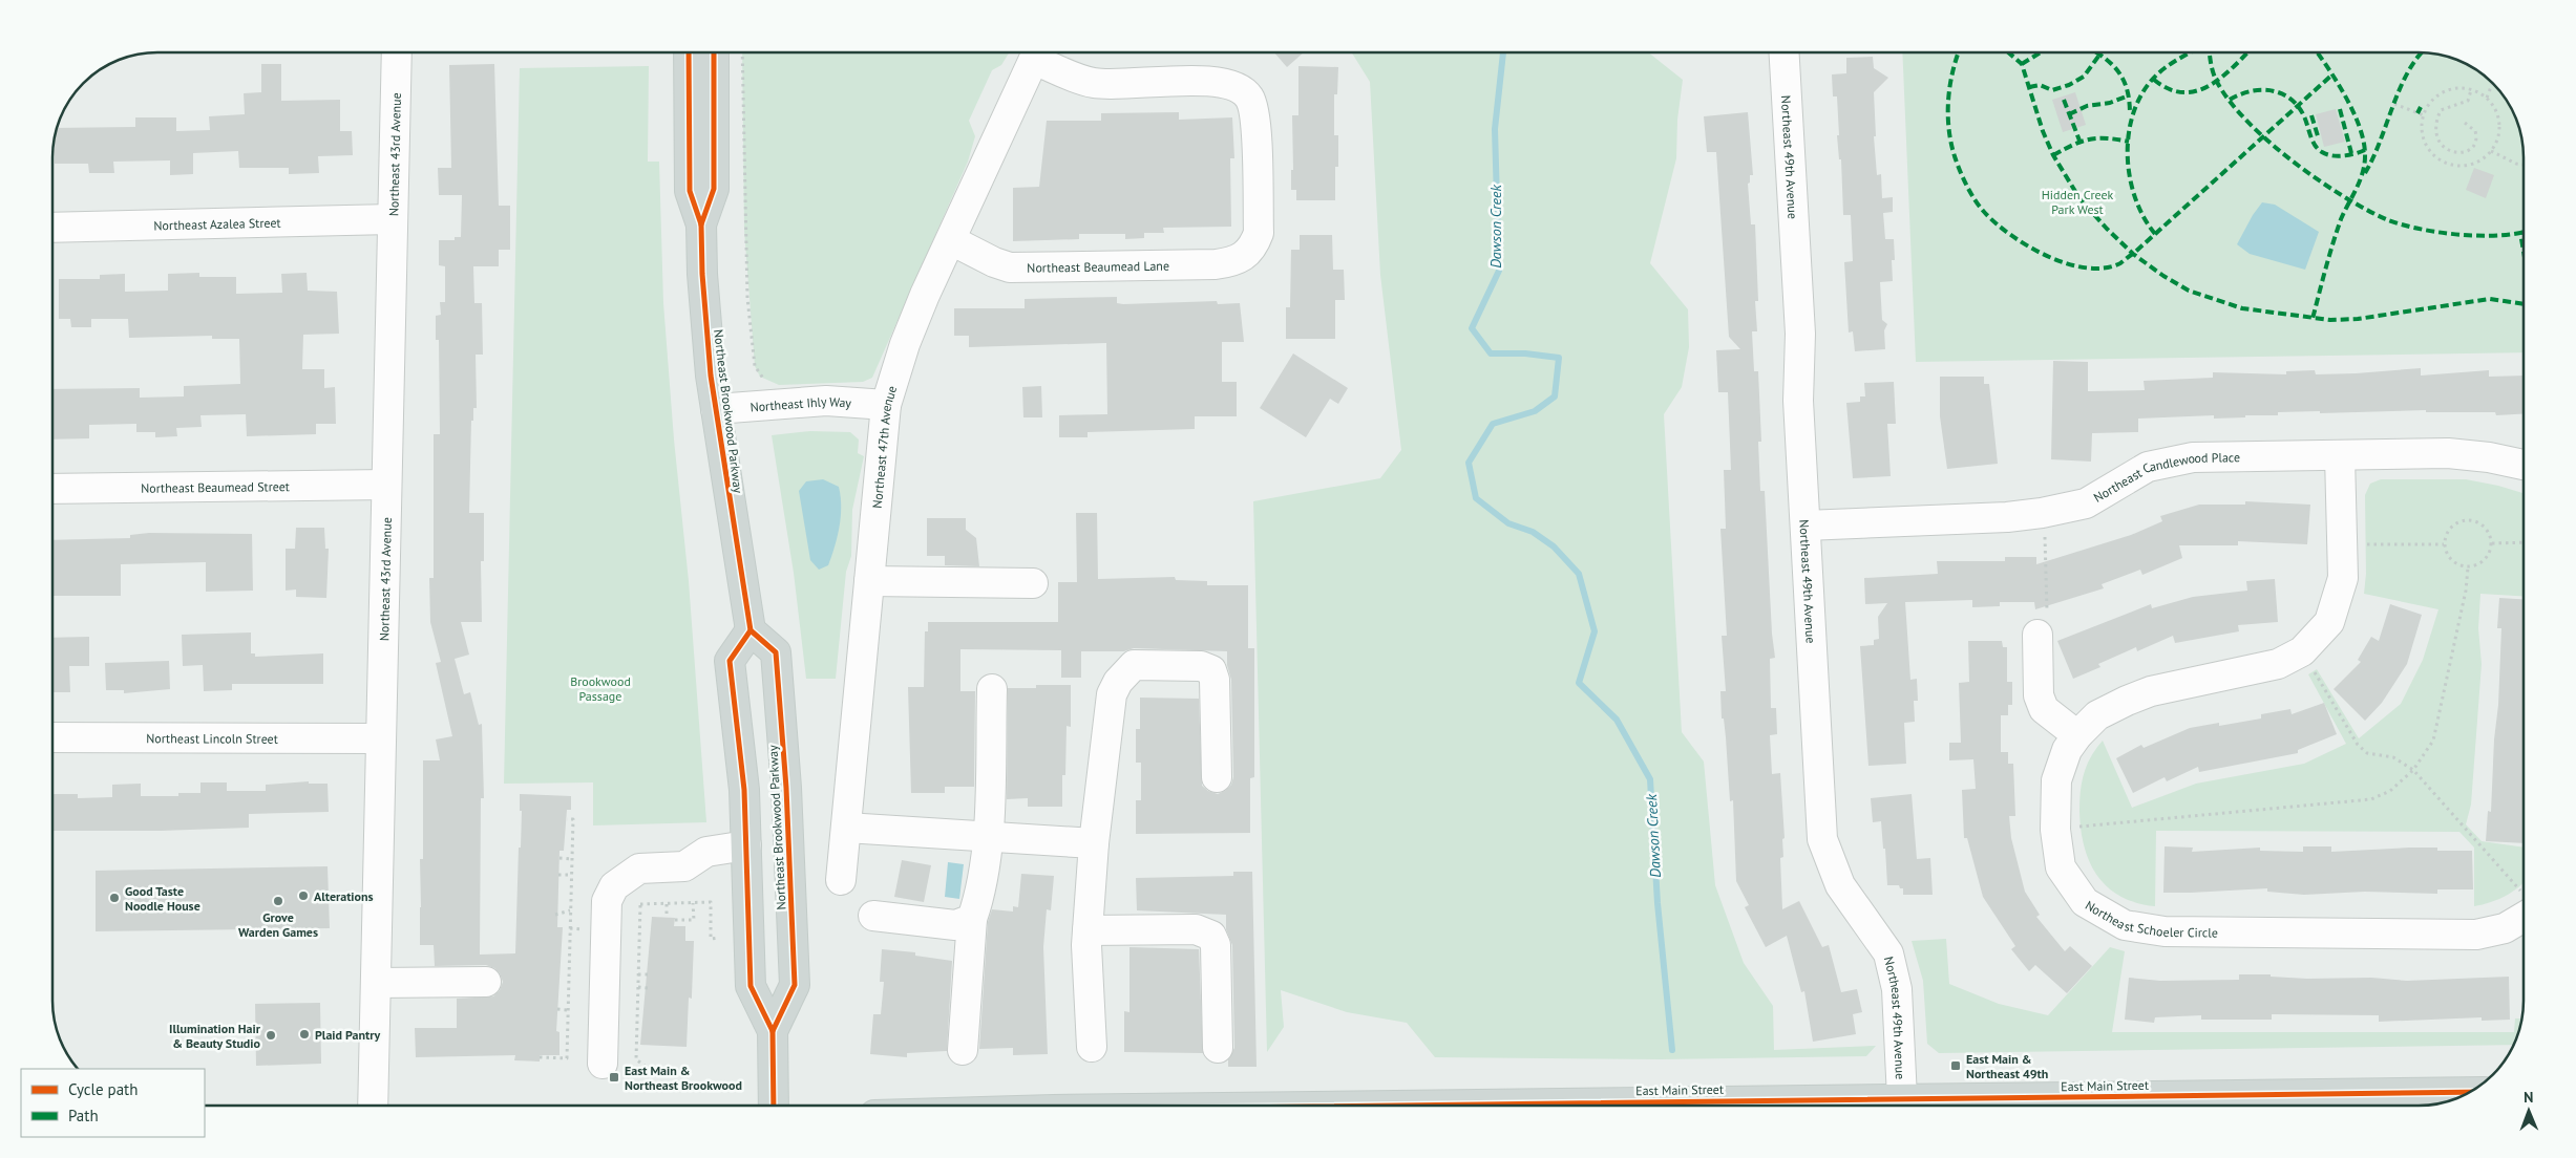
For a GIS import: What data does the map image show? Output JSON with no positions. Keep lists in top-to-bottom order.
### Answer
{
  "streets": {
    "main road": ["Northeast Brookwood Parkway", "East Main Street"],
    "street": [
      "Northeast 43rd Avenue",
      "Northeast 49th Avenue",
      "Northeast Azalea Street",
      "Northeast Beaumead Lane",
      "Northeast Ihly Way",
      "Northeast 47th Avenue",
      "Northeast Candlewood Place",
      "Northeast Beaumead Street",
      "Northeast Lincoln Street",
      "Northeast Schoeler Circle"
    ]
  },
  "crossings": [
    ["Northeast 43rd Avenue", "Northeast Azalea Street"],
    ["Northeast 43rd Avenue", "Northeast Beaumead Street"],
    ["Northeast 43rd Avenue", "Northeast Lincoln Street"],
    ["Northeast 49th Avenue", "Northeast Candlewood Place"],
    ["Northeast 49th Avenue", "East Main Street"],
    ["Northeast Beaumead Lane", "Northeast 47th Avenue"],
    ["Northeast Ihly Way", "Northeast Brookwood Parkway"],
    ["Northeast Ihly Way", "Northeast 47th Avenue"],
    ["Northeast Candlewood Place", "Northeast Schoeler Circle"]
  ],
  "water": ["Dawson Creek"],
  "parks": ["Hidden Creek Park West", "Brookwood Passage"],
  "places": {
    "other": [
      "Alterations",
      "Good Taste Noodle House",
      "Grove Warden Games",
      "Plaid Pantry",
      "Illumination Hair & Beauty Studio"
    ],
    "transit": ["East Main & Northeast 49th", "East Main & Northeast Brookwood"]
  },
  "legend": ["Cycle path", "Path"],
  "north": "top"
}
